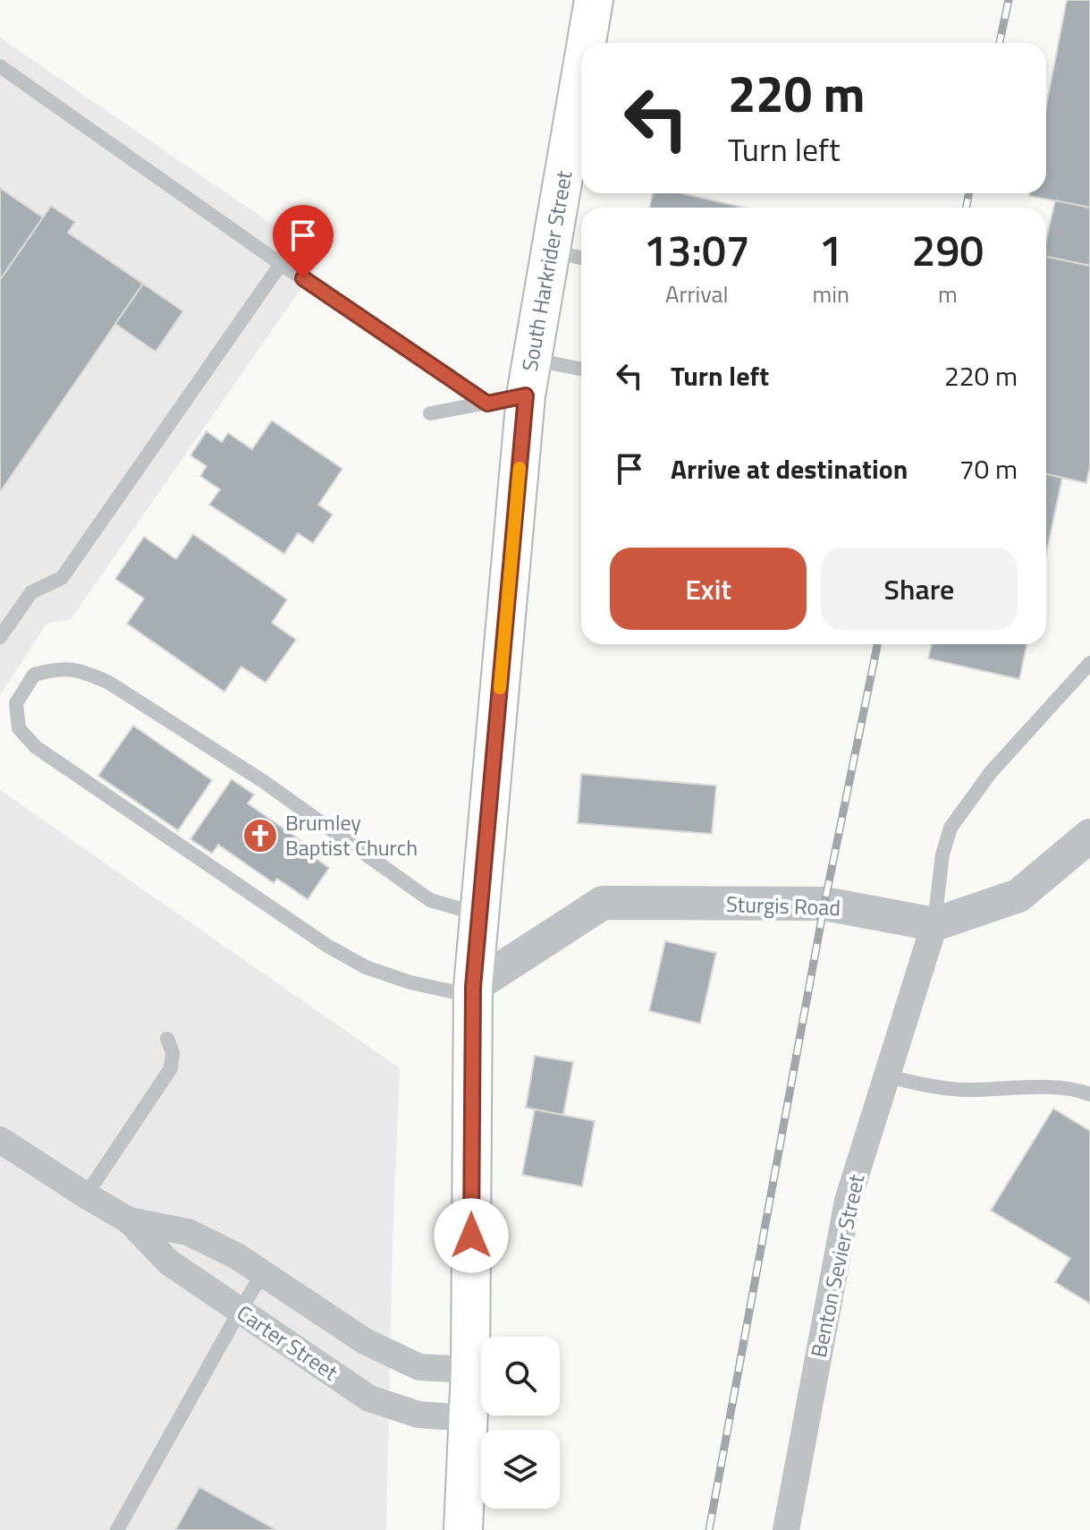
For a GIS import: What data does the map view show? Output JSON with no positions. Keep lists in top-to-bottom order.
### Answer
{
  "streets": {
    "main road": ["South Harkrider Street"],
    "street": ["Sturgis Road", "Benton Sevier Street", "Carter Street"]
  },
  "crossings": [
    ["South Harkrider Street", "Sturgis Road"],
    ["South Harkrider Street", "Carter Street"],
    ["Sturgis Road", "Benton Sevier Street"]
  ],
  "places": {
    "church": ["Brumley Baptist Church"]
  },
  "page": {
    "turn": ["220 m", "Turn left"],
    "eta": [
      "13:07",
      "Arrival",
      "1",
      "min",
      "290",
      "m"
    ],
    "list": [
      {
        "name": "Turn left",
        "value": "220 m"
      },
      {
        "name": "Arrive at destination",
        "value": "70 m"
      }
    ],
    "buttons": ["Exit", "Share"]
  }
}
